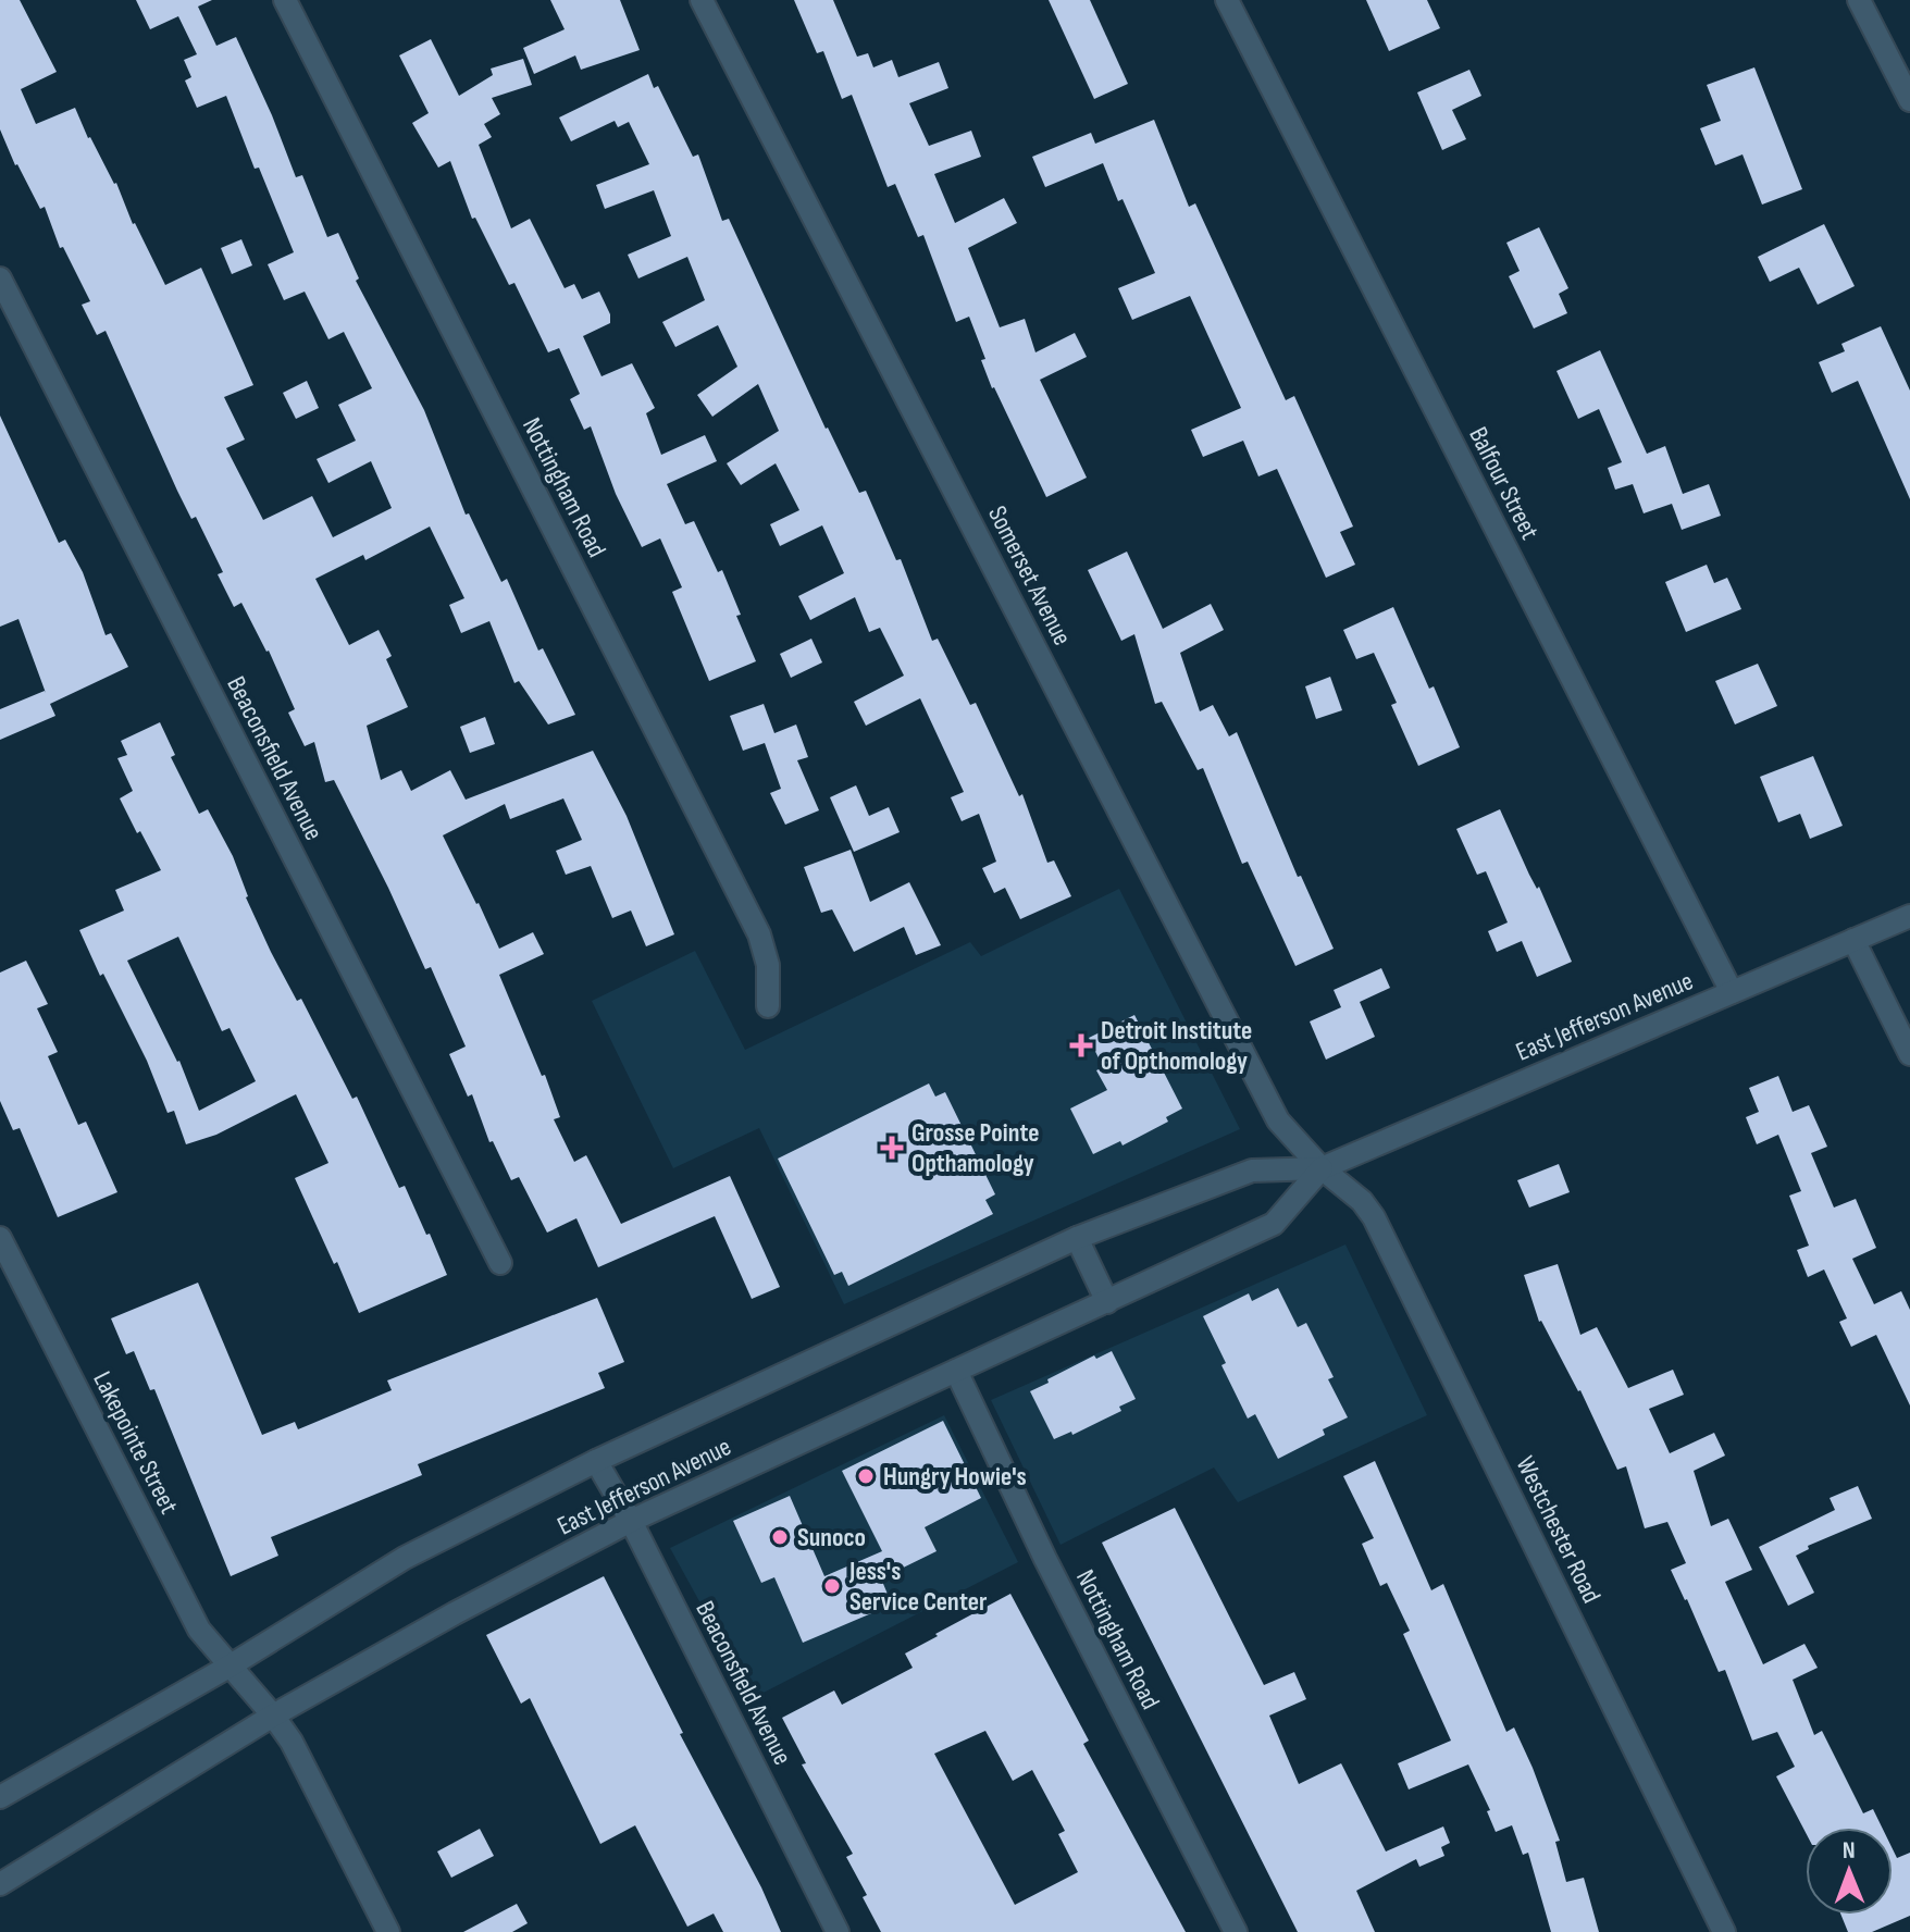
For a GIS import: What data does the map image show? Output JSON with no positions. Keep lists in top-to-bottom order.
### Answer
{
  "streets": {
    "street": [
      "Balfour Street",
      "Nottingham Road",
      "Somerset Avenue",
      "Beaconsfield Avenue",
      "East Jefferson Avenue",
      "Lakepointe Street",
      "Westchester Road"
    ]
  },
  "crossings": [
    ["Balfour Street", "East Jefferson Avenue"],
    ["Nottingham Road", "East Jefferson Avenue"],
    ["Somerset Avenue", "East Jefferson Avenue"],
    ["Somerset Avenue", "Westchester Road"],
    ["Beaconsfield Avenue", "East Jefferson Avenue"],
    ["East Jefferson Avenue", "Lakepointe Street"],
    ["East Jefferson Avenue", "Westchester Road"]
  ],
  "places": {
    "health": ["Detroit Institute of Opthomology", "Grosse Pointe Opthamology"],
    "other": ["Hungry Howie's", "Sunoco", "Jess's Service Center"]
  },
  "north": "top"
}
